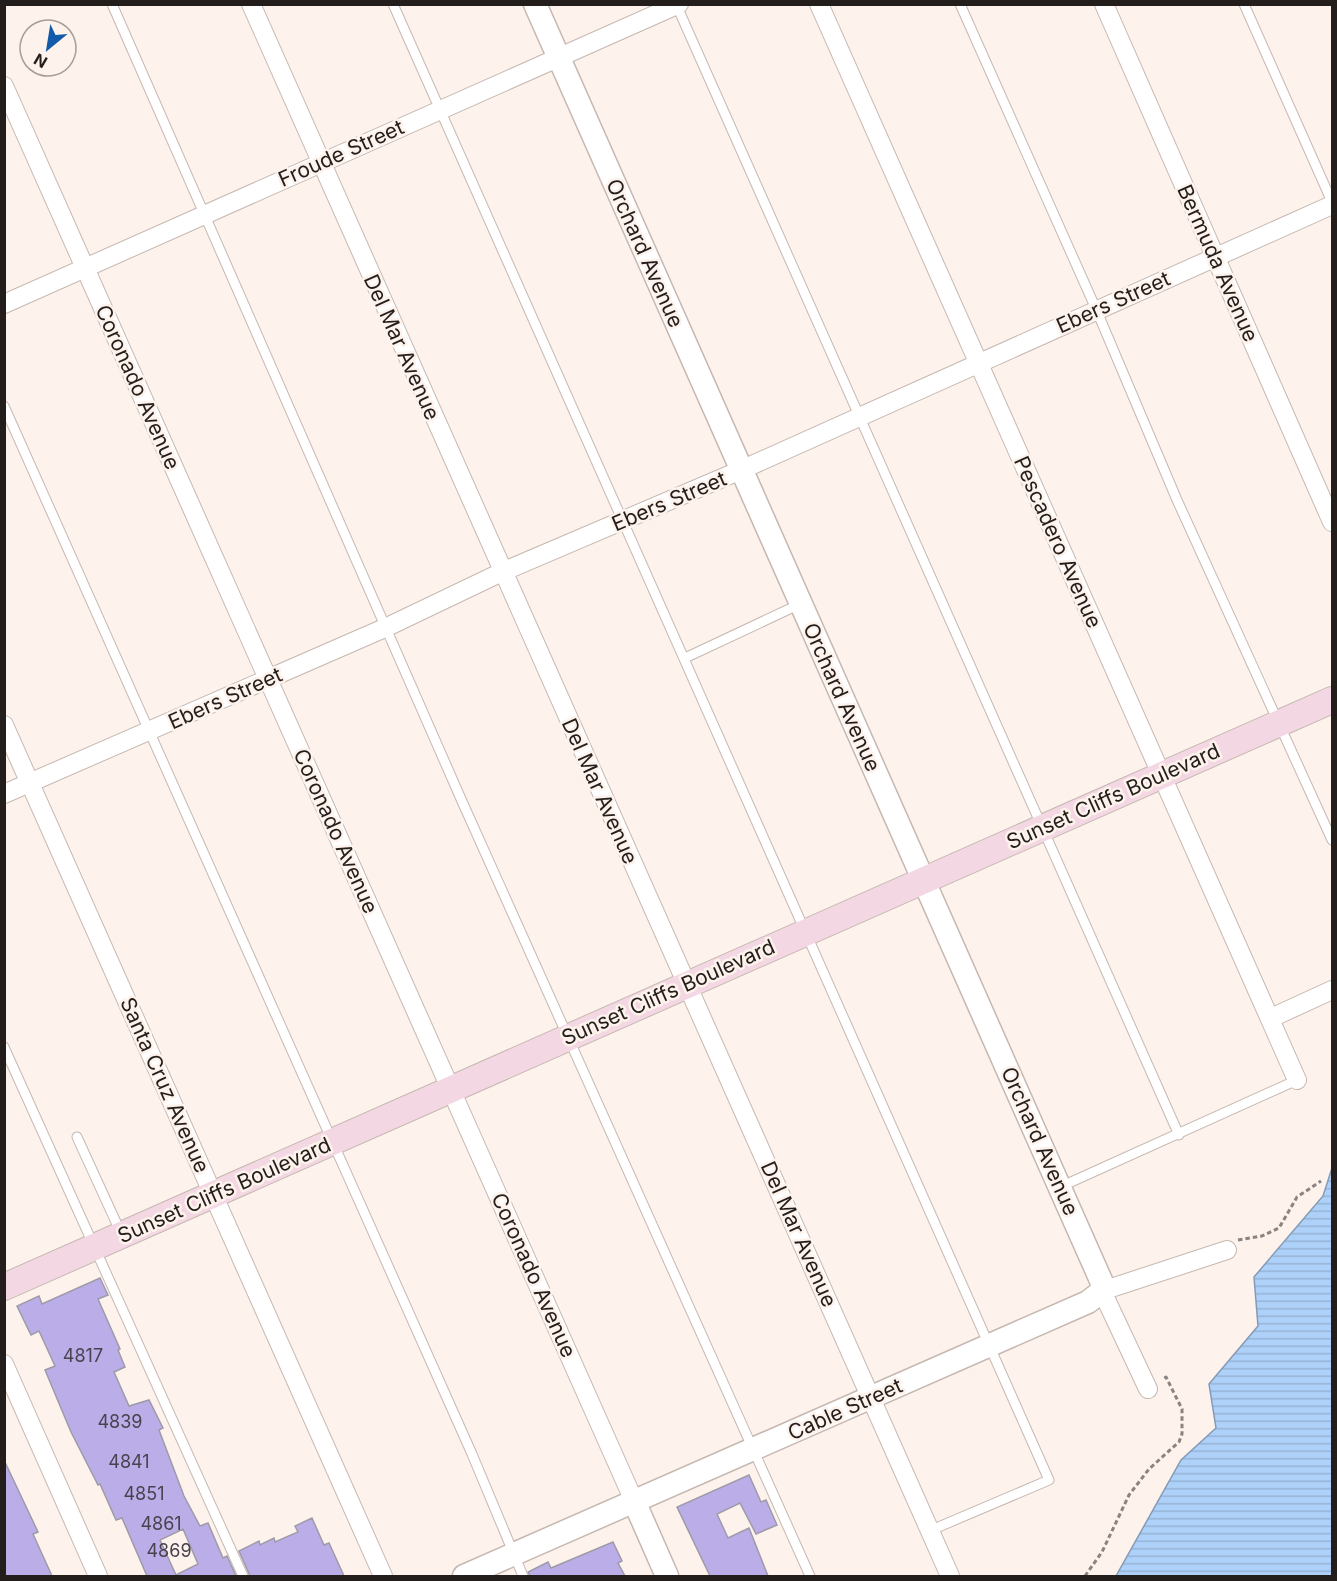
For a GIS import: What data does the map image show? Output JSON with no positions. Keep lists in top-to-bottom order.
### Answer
{
  "streets": {
    "main road": ["Sunset Cliffs Boulevard"],
    "street": [
      "Froude Street",
      "Orchard Avenue",
      "Bermuda Avenue",
      "Ebers Street",
      "Del Mar Avenue",
      "Coronado Avenue",
      "Pescadero Avenue",
      "Santa Cruz Avenue",
      "Cable Street"
    ]
  },
  "crossings": [
    ["Froude Street", "Orchard Avenue"],
    ["Froude Street", "Del Mar Avenue"],
    ["Froude Street", "Coronado Avenue"],
    ["Orchard Avenue", "Ebers Street"],
    ["Orchard Avenue", "Sunset Cliffs Boulevard"],
    ["Orchard Avenue", "Cable Street"],
    ["Bermuda Avenue", "Ebers Street"],
    ["Ebers Street", "Del Mar Avenue"],
    ["Ebers Street", "Coronado Avenue"],
    ["Ebers Street", "Pescadero Avenue"],
    ["Ebers Street", "Santa Cruz Avenue"],
    ["Del Mar Avenue", "Sunset Cliffs Boulevard"],
    ["Del Mar Avenue", "Cable Street"],
    ["Coronado Avenue", "Sunset Cliffs Boulevard"],
    ["Coronado Avenue", "Cable Street"],
    ["Pescadero Avenue", "Sunset Cliffs Boulevard"],
    ["Sunset Cliffs Boulevard", "Santa Cruz Avenue"]
  ],
  "house_numbers": [
    "4817",
    "4839",
    "4841",
    "4851",
    "4861",
    "4869"
  ],
  "north": "bottom left"
}
